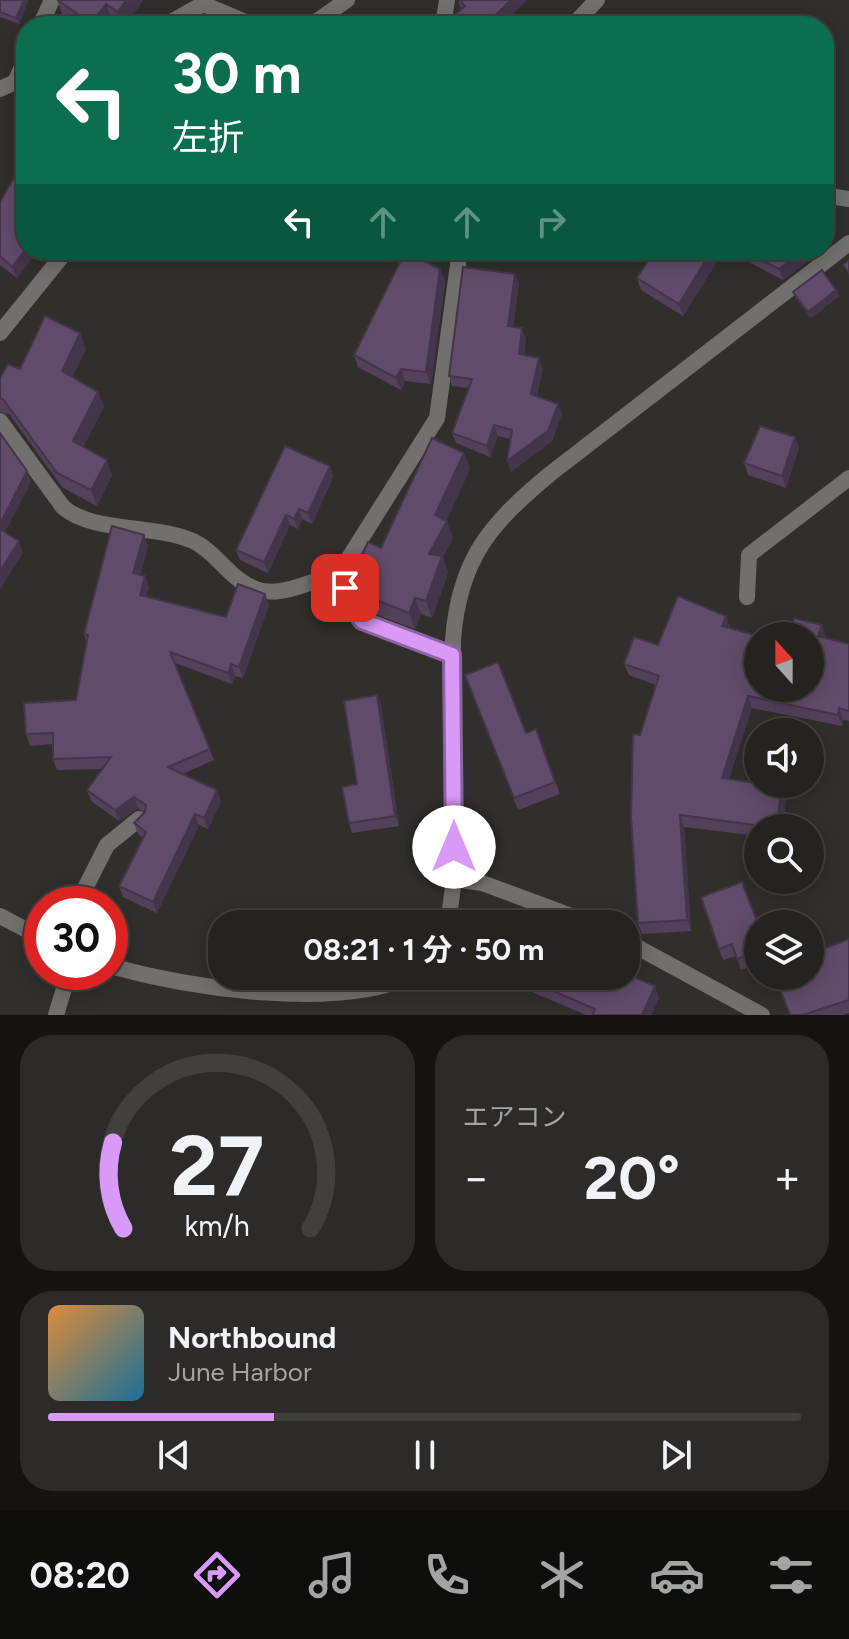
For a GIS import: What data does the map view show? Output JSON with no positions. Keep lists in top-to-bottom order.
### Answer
{
  "north": "top",
  "page": {
    "turn": ["30 m", "左折"],
    "limit": "30",
    "trip": "08:21 · 1 分 · 50 m",
    "tile": "エアコン",
    "heat": ["−", "20°", "+"],
    "song": ["Northbound", "June Harbor"],
    "tabs": "08:20",
    "gauge": ["27", "km/h"]
  }
}
